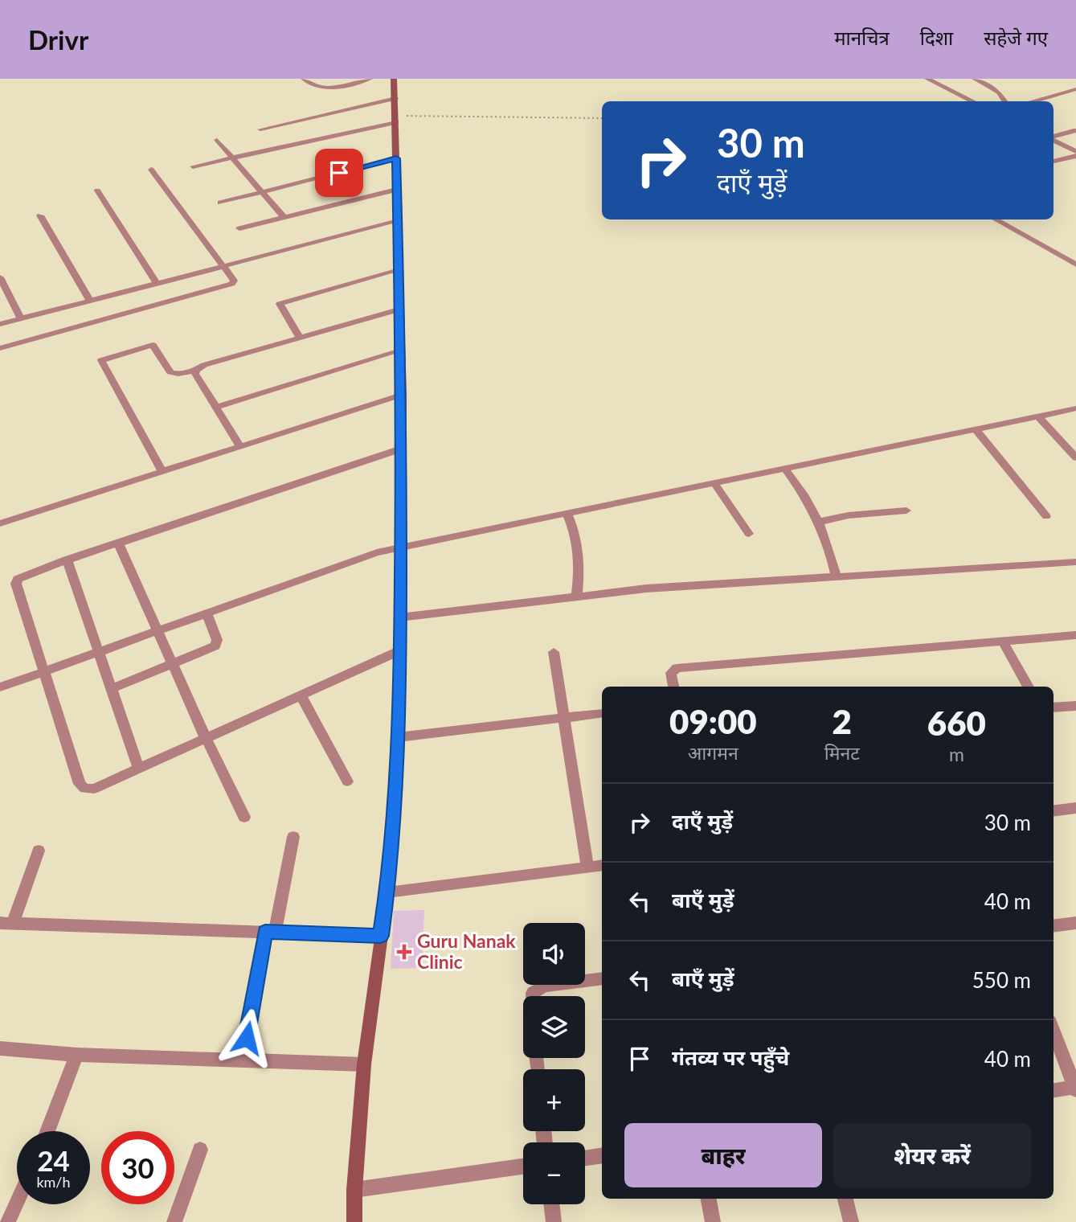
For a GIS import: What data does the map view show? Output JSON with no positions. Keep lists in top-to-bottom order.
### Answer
{
  "places": {
    "health": ["Guru Nanak Clinic"]
  },
  "page": {
    "header": "Drivr",
    "nav": ["मानचित्र", "दिशा", "सहेजे गए"],
    "turn": ["30 m", "दाएँ मुड़ें"],
    "eta": [
      "09:00",
      "आगमन",
      "2",
      "मिनट",
      "660",
      "m"
    ],
    "list": [
      {
        "name": "दाएँ मुड़ें",
        "value": "30 m"
      },
      {
        "name": "बाएँ मुड़ें",
        "value": "40 m"
      },
      {
        "name": "बाएँ मुड़ें",
        "value": "550 m"
      },
      {
        "name": "गंतव्य पर पहुँचे",
        "value": "40 m"
      }
    ],
    "map_buttons": ["+", "−"],
    "buttons": ["बाहर", "शेयर करें"],
    "speed": "24 km/h",
    "limit": "30"
  }
}
